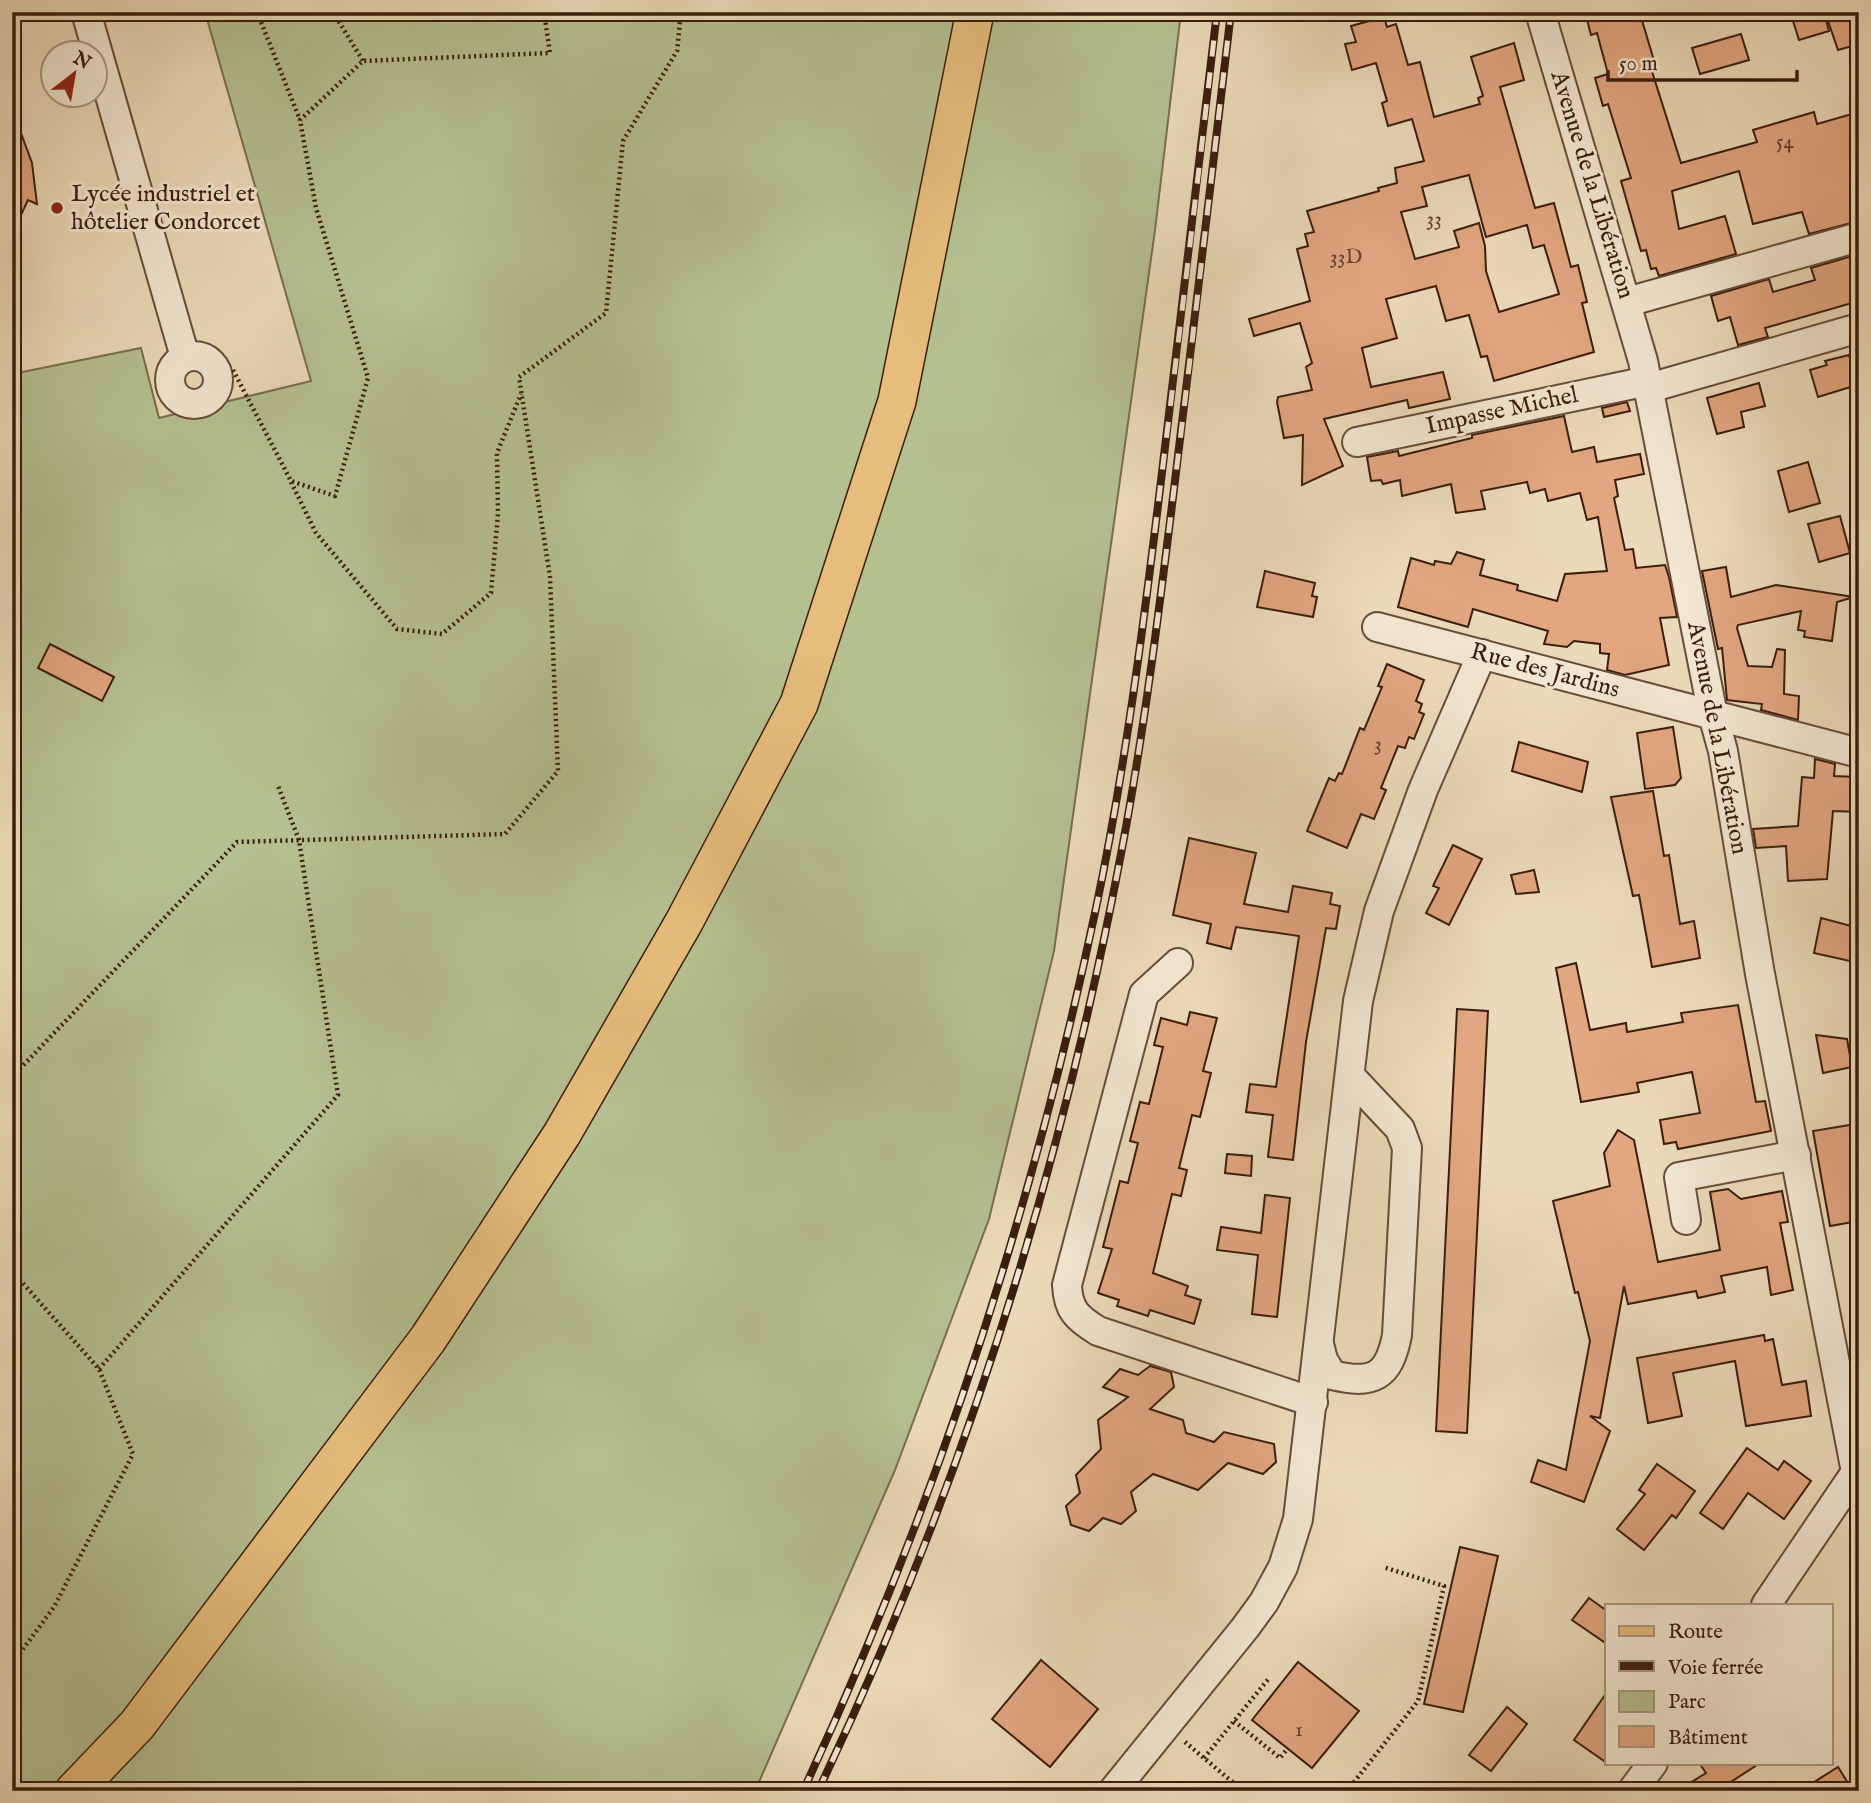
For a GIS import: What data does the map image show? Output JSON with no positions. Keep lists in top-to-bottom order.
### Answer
{
  "streets": {
    "street": ["Avenue de la Libération", "Impasse Michel", "Rue des Jardins"]
  },
  "crossings": [
    ["Avenue de la Libération", "Impasse Michel"],
    ["Avenue de la Libération", "Rue des Jardins"]
  ],
  "places": ["Lycée industriel et hôtelier Condorcet"],
  "house_numbers": [
    "54",
    "33",
    "33D",
    "3",
    "1"
  ],
  "legend": [
    "Route",
    "Voie ferrée",
    "Parc",
    "Bâtiment"
  ],
  "scale_bar": "50 m",
  "north": "top right"
}
